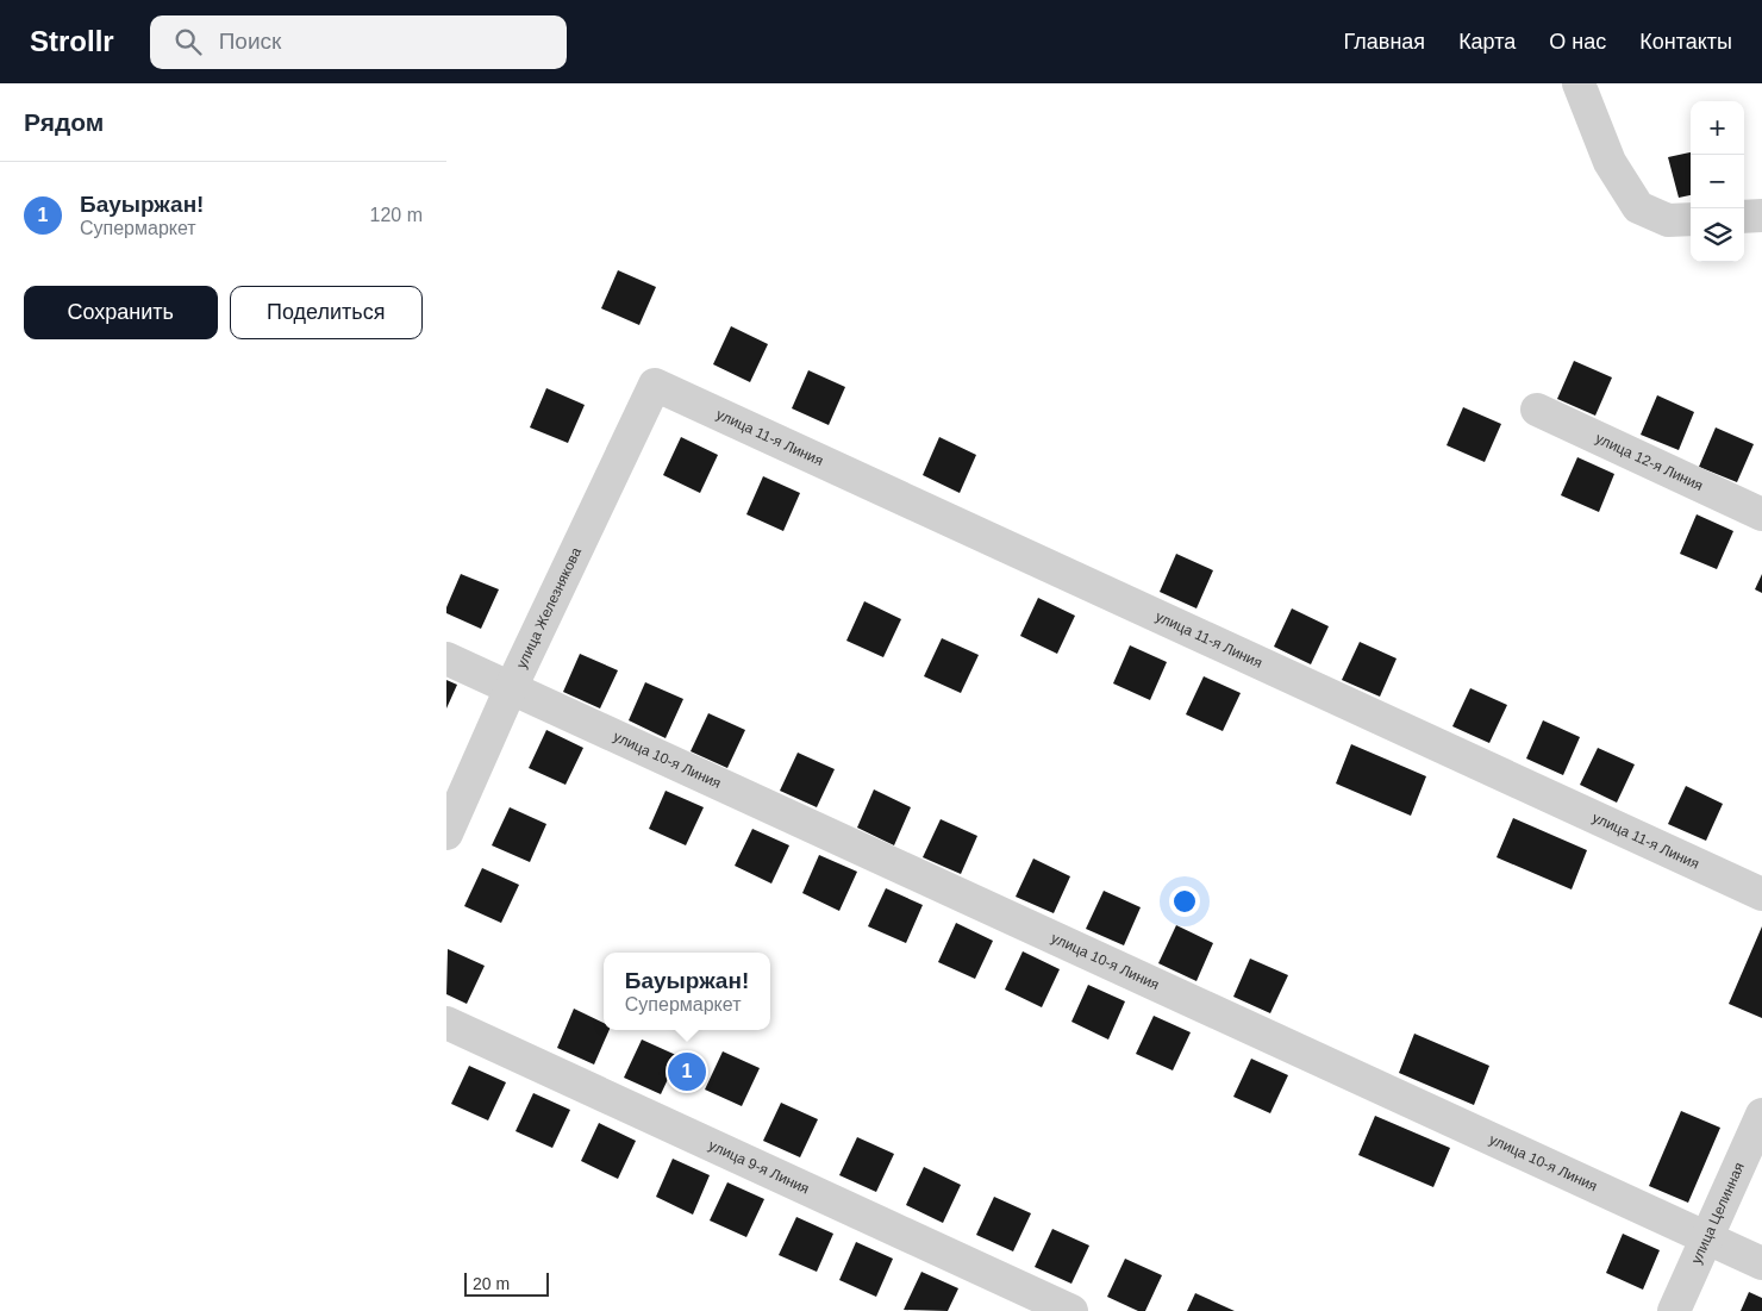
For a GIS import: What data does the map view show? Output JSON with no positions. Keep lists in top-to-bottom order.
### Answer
{
  "streets": {
    "street": [
      "улица 11-я Линия",
      "улица 12-я Линия",
      "улица Железнякова",
      "улица 10-я Линия",
      "улица 9-я Линия",
      "улица Целинная"
    ]
  },
  "crossings": [
    ["улица 11-я Линия", "улица Железнякова"],
    ["улица Железнякова", "улица 10-я Линия"],
    ["улица 10-я Линия", "улица Целинная"]
  ],
  "scale_bar": "20 m",
  "page": {
    "header": "Strollr",
    "search": "Поиск",
    "nav": [
      "Главная",
      "Карта",
      "О нас",
      "Контакты"
    ],
    "heading": "Рядом",
    "map_buttons": ["+", "−"],
    "list": [
      {
        "mark": "1",
        "name": "Бауыржан!",
        "note": "Супермаркет",
        "value": "120 m"
      }
    ],
    "buttons": ["Сохранить", "Поделиться"],
    "popup": ["Бауыржан!", "Супермаркет"],
    "pins": "1",
    "scale": "20 m"
  }
}
